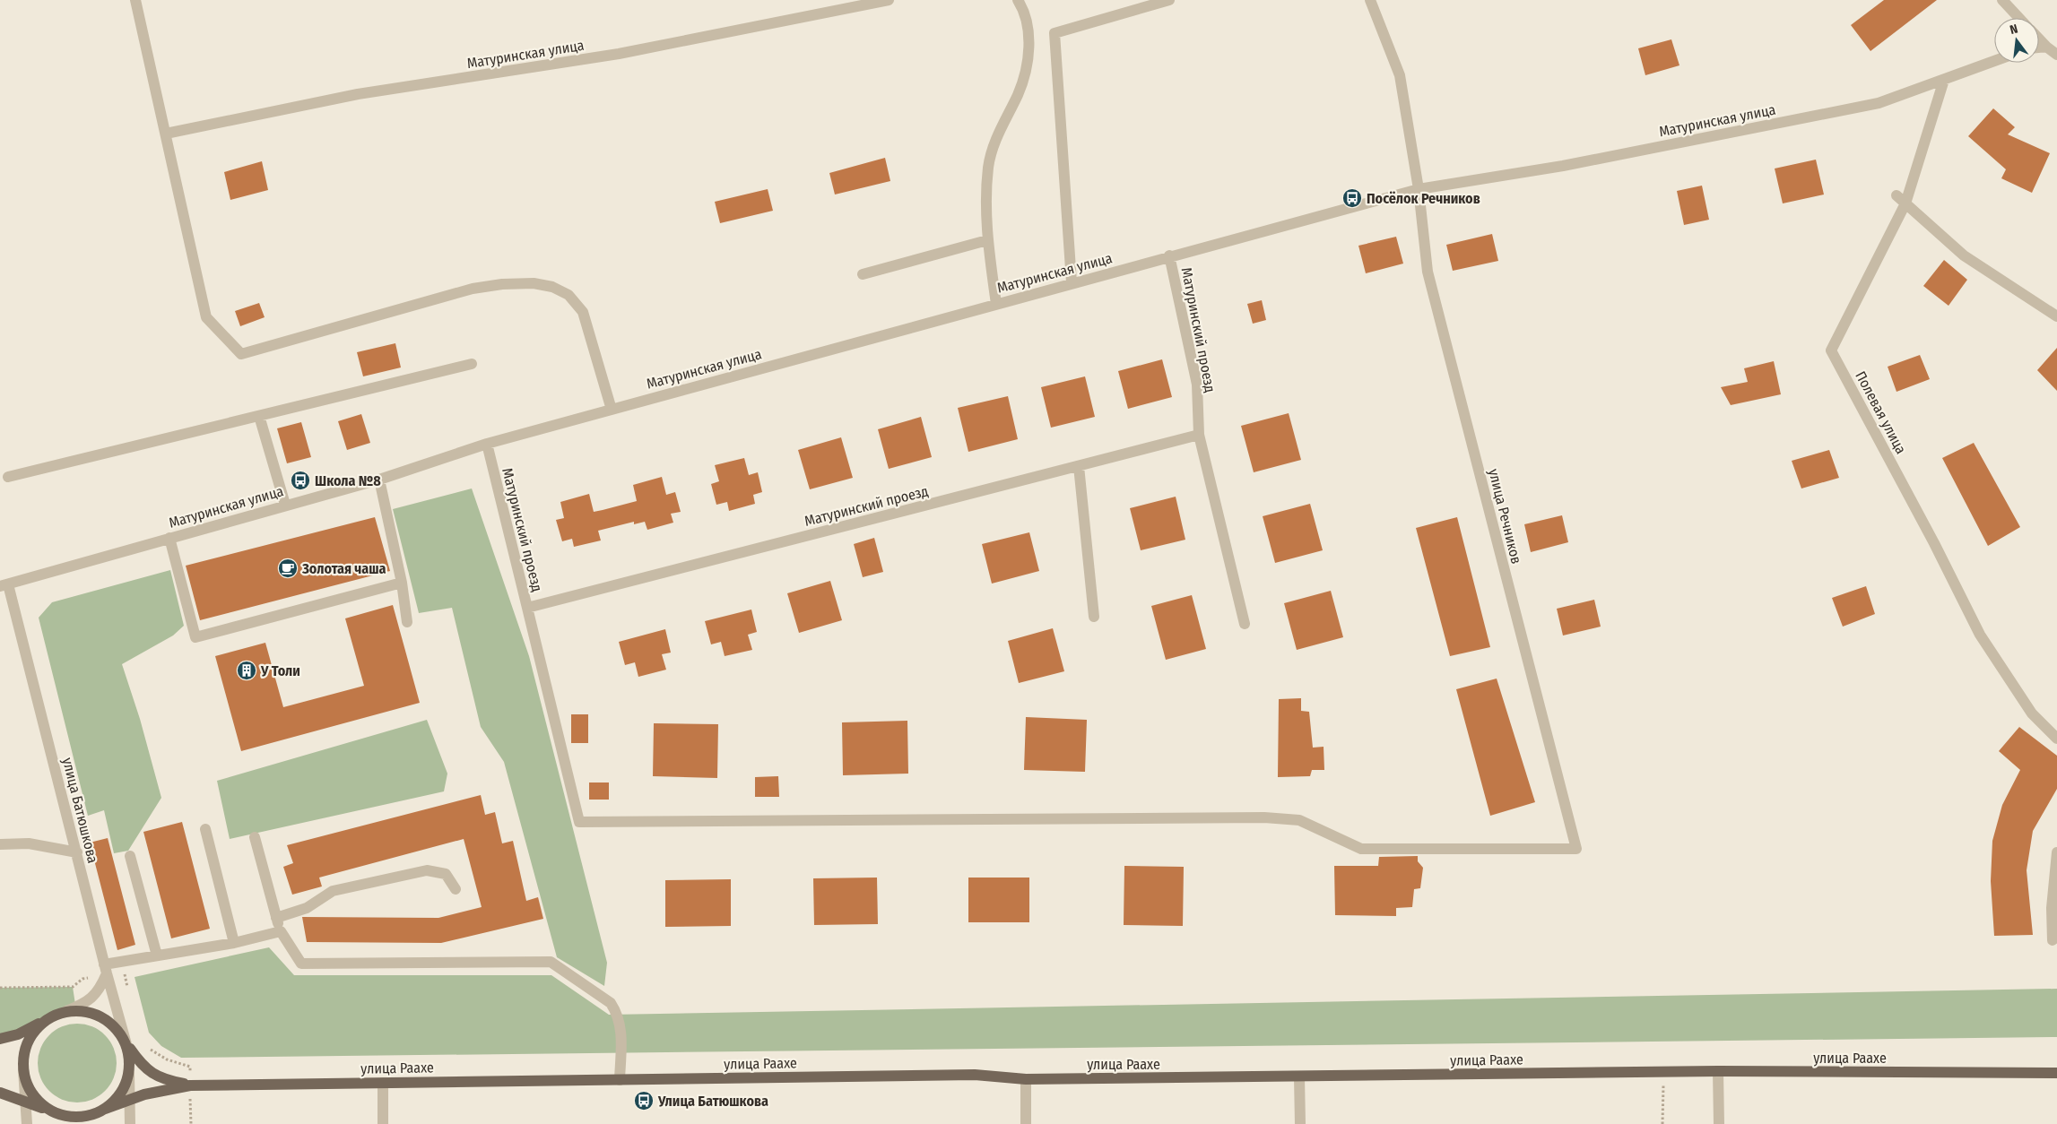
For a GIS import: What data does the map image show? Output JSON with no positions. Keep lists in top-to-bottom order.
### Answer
{
  "streets": {
    "main road": ["улица Раахе"],
    "street": [
      "Матуринская улица",
      "Матуринский проезд",
      "Полевая улица",
      "улица Речников",
      "улица Батюшкова"
    ]
  },
  "crossings": [
    ["Матуринская улица", "Матуринский проезд"],
    ["Матуринская улица", "Полевая улица"],
    ["Матуринская улица", "улица Речников"],
    ["Матуринская улица", "улица Батюшкова"],
    ["Матуринский проезд", "улица Речников"]
  ],
  "places": {
    "bus stop": ["Посёлок Речников", "Школа №8", "Улица Батюшкова"],
    "cafe": ["Золотая чаша"],
    "building": ["У Толи"]
  },
  "north": "top"
}
